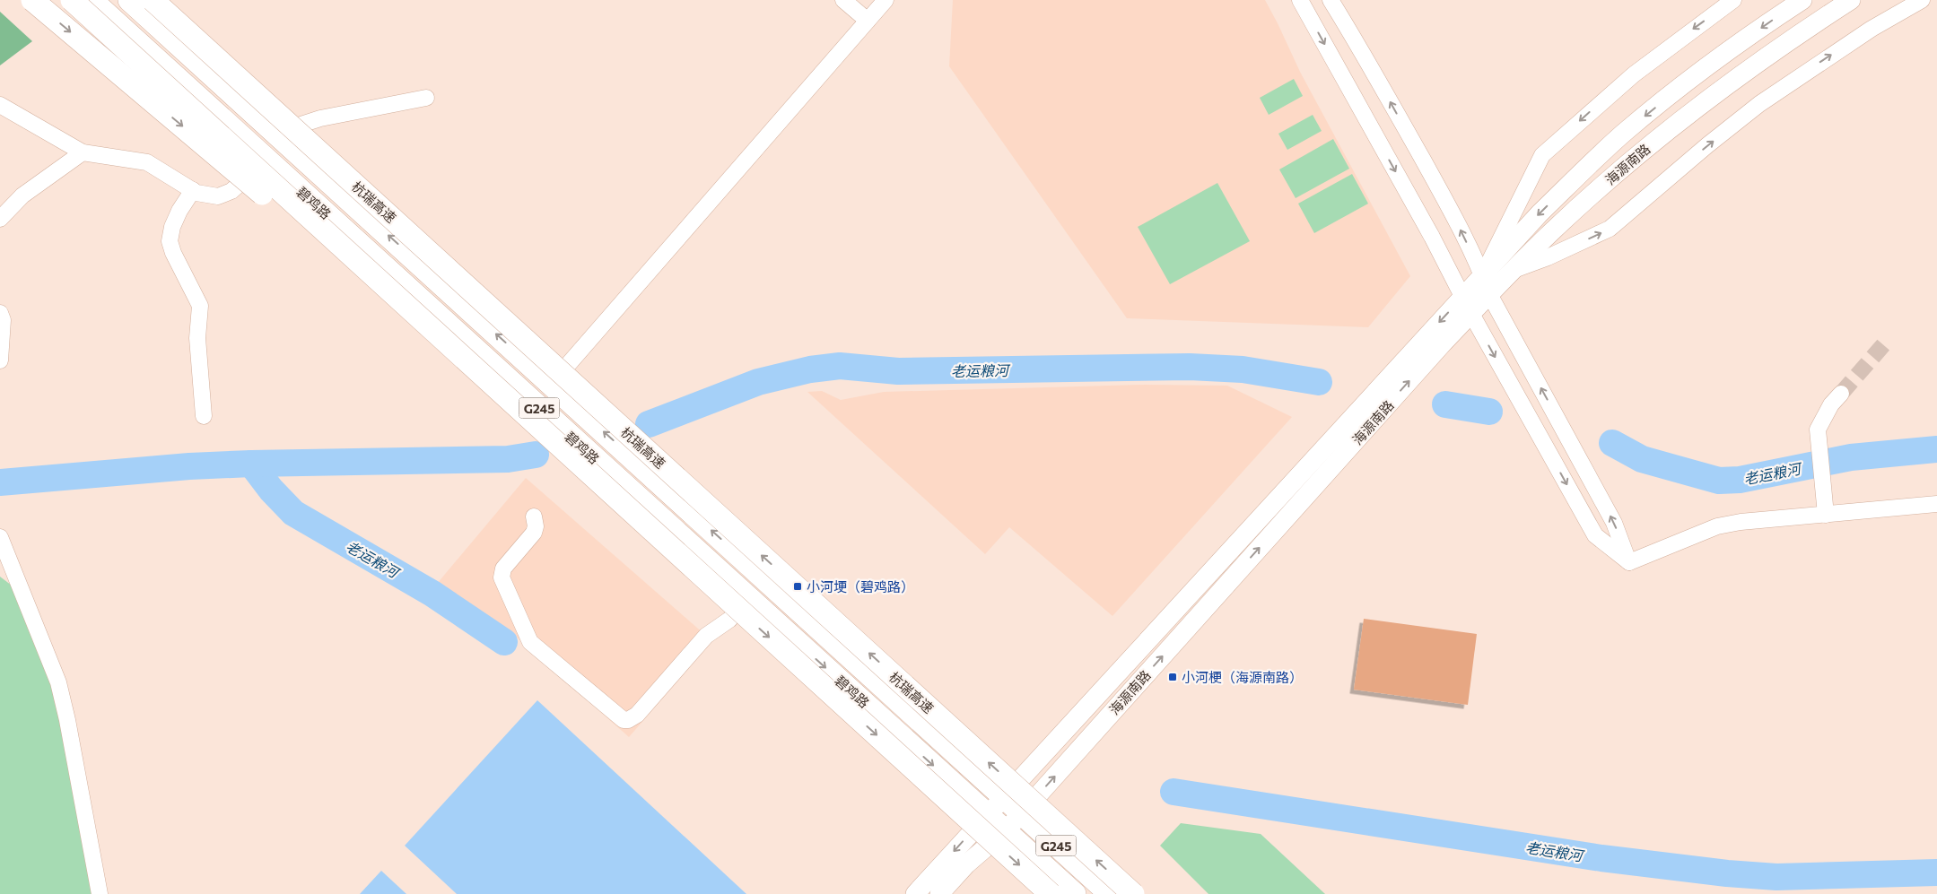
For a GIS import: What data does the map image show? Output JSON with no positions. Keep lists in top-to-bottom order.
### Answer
{
  "streets": {
    "highway": ["杭瑞高速", "碧鸡路", "G245"],
    "main road": ["海源南路"]
  },
  "crossings": [
    ["海源南路", "碧鸡路"]
  ],
  "water": ["老运粮河"],
  "places": {
    "transit": ["小河埂（碧鸡路）", "小河梗（海源南路）"]
  }
}
